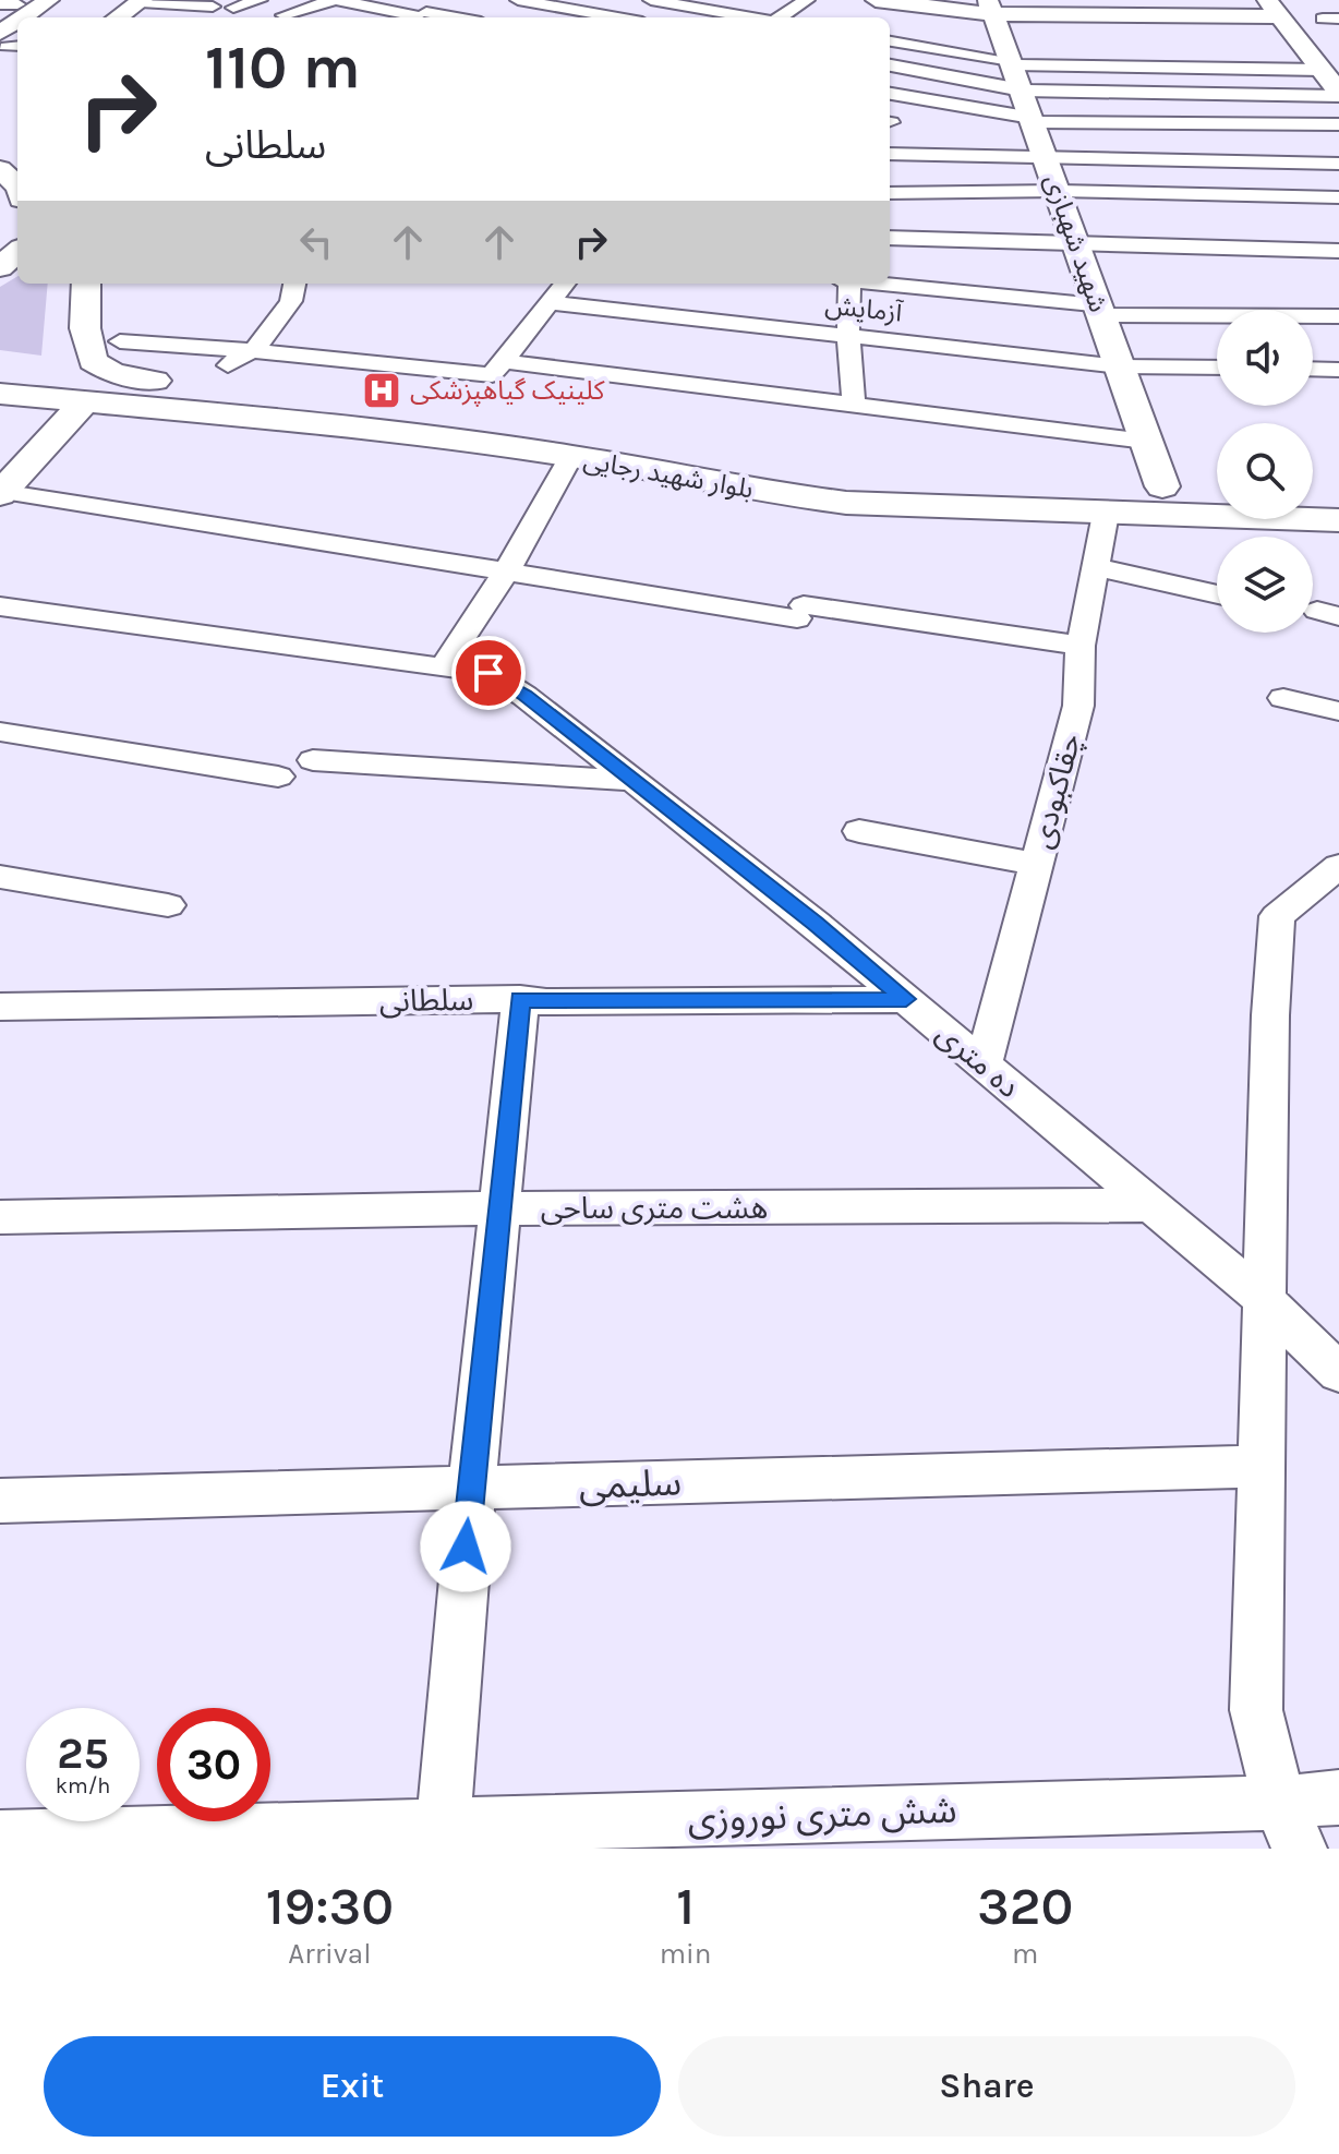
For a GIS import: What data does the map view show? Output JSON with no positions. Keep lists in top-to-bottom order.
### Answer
{
  "streets": {
    "main road": ["شهید شهبازی", "بلوار شهید رجایی"],
    "street": [
      "آزمایش",
      "چقاکبودی",
      "سلطانی",
      "ده متری",
      "هشت متری ساحی",
      "سلیمی",
      "شش متری نوروزی"
    ]
  },
  "crossings": [
    ["شهید شهبازی", "آزمایش"],
    ["شهید شهبازی", "بلوار شهید رجایی"],
    ["بلوار شهید رجایی", "چقاکبودی"],
    ["چقاکبودی", "ده متری"],
    ["سلطانی", "ده متری"],
    ["ده متری", "هشت متری ساحی"]
  ],
  "places": {
    "hospital": ["کلینیک گیاهپزشکی"]
  },
  "page": {
    "turn": ["110 m", "سلطانی"],
    "speed": "25 km/h",
    "limit": "30",
    "eta": [
      "19:30",
      "Arrival",
      "1",
      "min",
      "320",
      "m"
    ],
    "buttons": ["Exit", "Share"]
  }
}
